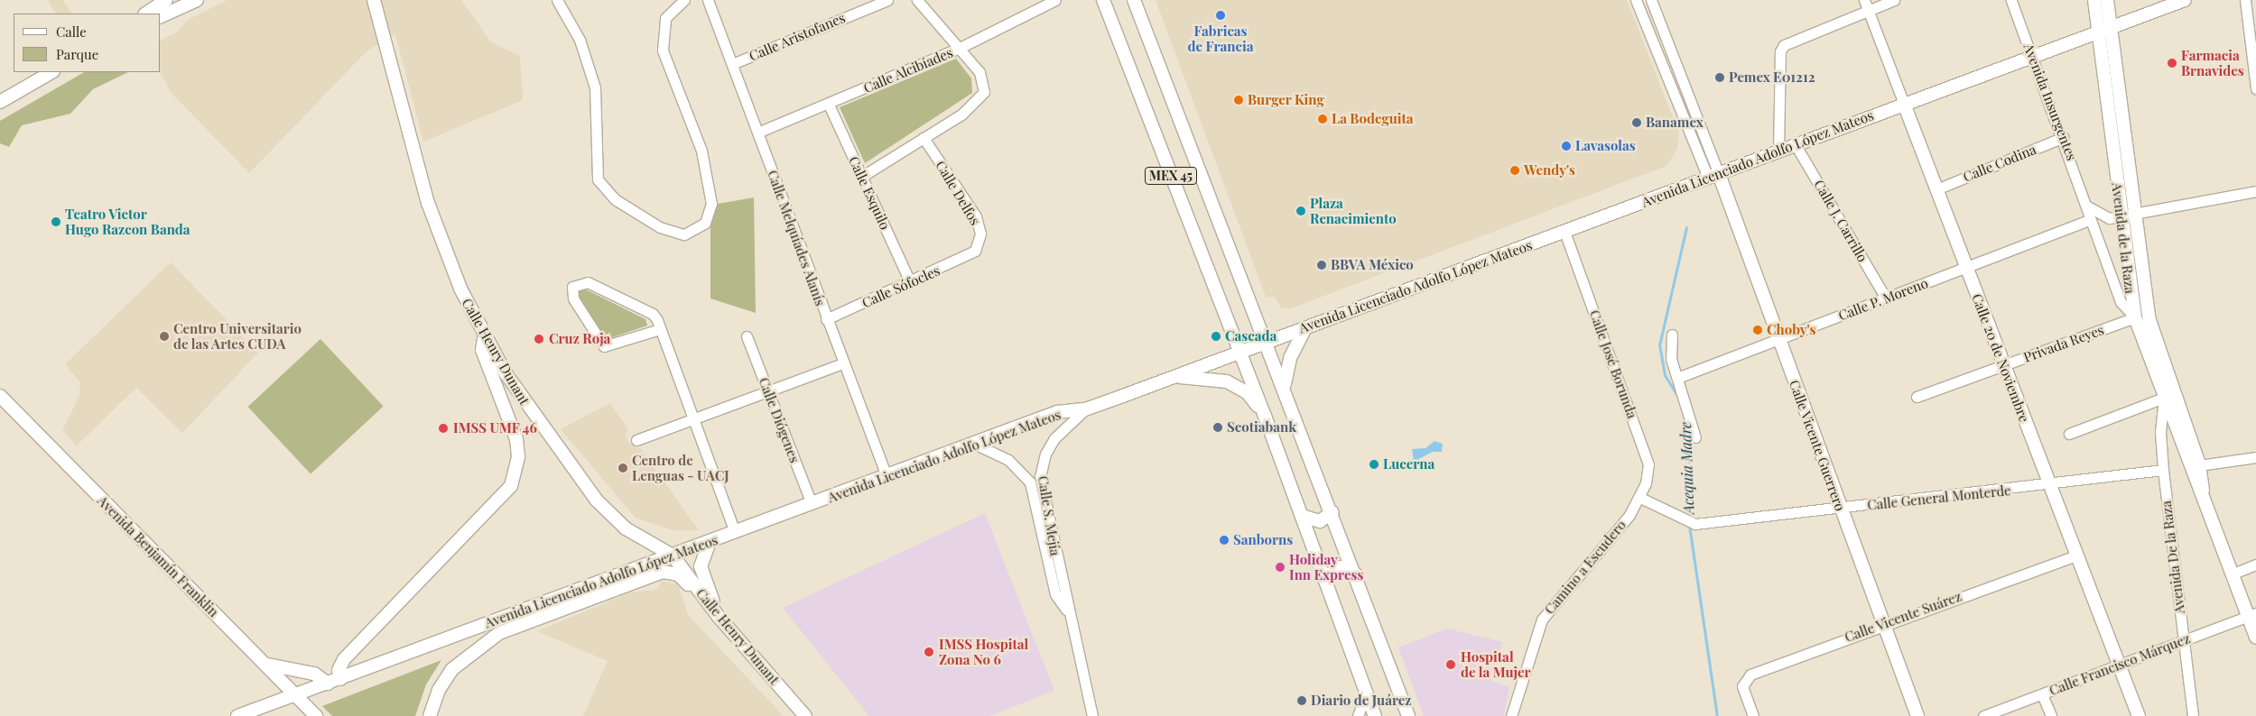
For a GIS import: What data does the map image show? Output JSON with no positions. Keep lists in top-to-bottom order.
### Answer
{
  "streets": {
    "main road": [
      "Avenida Licenciado Adolfo López Mateos",
      "MEX 45",
      "Avenida de la Raza",
      "Calle Henry Dunant",
      "Calle 20 de Noviembre",
      "Calle Vicente Guerrero",
      "Avenida Benjamín Franklin"
    ],
    "street": [
      "Calle Aristofanes",
      "Calle Alcibíades",
      "Avenida Insurgentes",
      "Calle Codina",
      "Calle Esquilo",
      "Calle Delfos",
      "Calle J. Carrillo",
      "Calle Melquíades Alanís",
      "Calle Sófocles",
      "Calle P. Moreno",
      "Privada Reyes",
      "Calle José Borunda",
      "Calle Diógenes",
      "Calle General Monterde",
      "Calle S. Mejía",
      "Avenida De la Raza",
      "Camino a Escudero",
      "Calle Vicente Suárez",
      "Calle Francisco Márquez"
    ]
  },
  "crossings": [
    ["Calle Aristofanes", "Calle Melquíades Alanís"],
    ["Calle Alcibíades", "Calle Esquilo"],
    ["Calle Alcibíades", "Calle Melquíades Alanís"],
    ["Avenida Insurgentes", "Avenida Licenciado Adolfo López Mateos"],
    ["Avenida Insurgentes", "Calle Codina"],
    ["Avenida Insurgentes", "Avenida de la Raza"],
    ["Avenida Insurgentes", "Calle P. Moreno"],
    ["Avenida Insurgentes", "Privada Reyes"],
    ["Avenida Licenciado Adolfo López Mateos", "MEX 45"],
    ["Avenida Licenciado Adolfo López Mateos", "Calle J. Carrillo"],
    ["Avenida Licenciado Adolfo López Mateos", "Calle Melquíades Alanís"],
    ["Avenida Licenciado Adolfo López Mateos", "Avenida de la Raza"],
    ["Avenida Licenciado Adolfo López Mateos", "Calle Henry Dunant"],
    ["Avenida Licenciado Adolfo López Mateos", "Calle 20 de Noviembre"],
    ["Avenida Licenciado Adolfo López Mateos", "Calle José Borunda"],
    ["Avenida Licenciado Adolfo López Mateos", "Calle Diógenes"],
    ["Avenida Licenciado Adolfo López Mateos", "Calle Vicente Guerrero"],
    ["Avenida Licenciado Adolfo López Mateos", "Calle S. Mejía"],
    ["Avenida Licenciado Adolfo López Mateos", "Avenida Benjamín Franklin"],
    ["Calle Codina", "Calle 20 de Noviembre"],
    ["Calle Esquilo", "Calle Sófocles"],
    ["Calle Delfos", "Calle Sófocles"],
    ["Calle J. Carrillo", "Calle P. Moreno"],
    ["Calle Melquíades Alanís", "Calle Sófocles"],
    ["Avenida de la Raza", "Privada Reyes"],
    ["Avenida de la Raza", "Avenida De la Raza"],
    ["Calle P. Moreno", "Calle 20 de Noviembre"],
    ["Calle P. Moreno", "Calle Vicente Guerrero"],
    ["Privada Reyes", "Calle 20 de Noviembre"],
    ["Calle 20 de Noviembre", "Calle General Monterde"],
    ["Calle 20 de Noviembre", "Calle Vicente Suárez"],
    ["Calle 20 de Noviembre", "Calle Francisco Márquez"],
    ["Calle José Borunda", "Calle General Monterde"],
    ["Calle José Borunda", "Camino a Escudero"],
    ["Calle Vicente Guerrero", "Calle General Monterde"],
    ["Calle Vicente Guerrero", "Calle Vicente Suárez"],
    ["Calle General Monterde", "Avenida De la Raza"],
    ["Calle General Monterde", "Camino a Escudero"],
    ["Avenida De la Raza", "Calle Francisco Márquez"]
  ],
  "water": ["Acequia Madre"],
  "places": [
    "Fabricas de Francia",
    "Farmacia Brnavides",
    "Pemex E01212",
    "Burger King",
    "La Bodeguita",
    "Banamex",
    "Lavasolas",
    "Wendy's",
    "Plaza Renacimiento",
    "Teatro Victor Hugo Razcon Banda",
    "BBVA México",
    "Choby's",
    "Centro Universitario de las Artes CUDA",
    "Cascada",
    "Cruz Roja",
    "Scotiabank",
    "IMSS UMF 46",
    "Lucerna",
    "Centro de Lenguas - UACJ",
    "Sanborns",
    "Holiday Inn Express",
    "IMSS Hospital Zona No 6",
    "Hospital de la Mujer",
    "Diario de Juárez"
  ],
  "legend": ["Calle", "Parque"]
}
